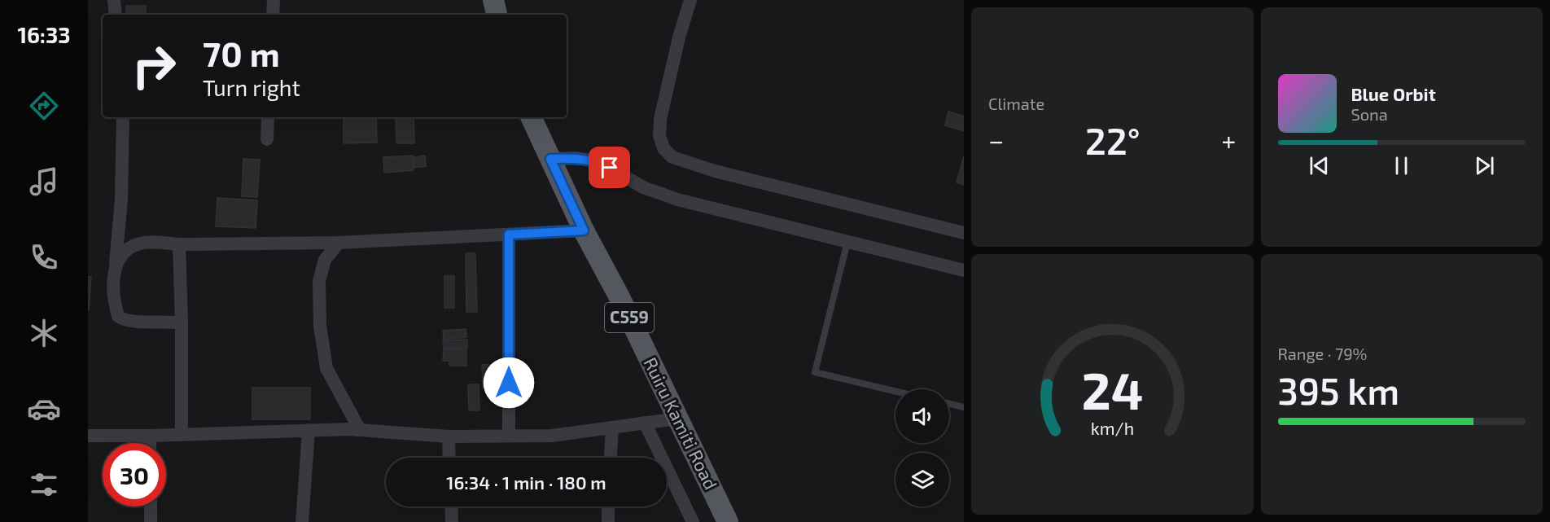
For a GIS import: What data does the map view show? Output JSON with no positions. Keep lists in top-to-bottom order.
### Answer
{
  "streets": {
    "main road": ["C559", "Ruiru Kamiti Road"]
  },
  "page": {
    "tabs": "16:33",
    "tile": [
      "Climate",
      ["Range · 79%", "395 km"]
    ],
    "turn": ["70 m", "Turn right"],
    "song": ["Blue Orbit", "Sona"],
    "heat": ["−", "22°", "+"],
    "limit": "30",
    "trip": "16:34 · 1 min · 180 m",
    "gauge": ["24", "km/h"]
  }
}
